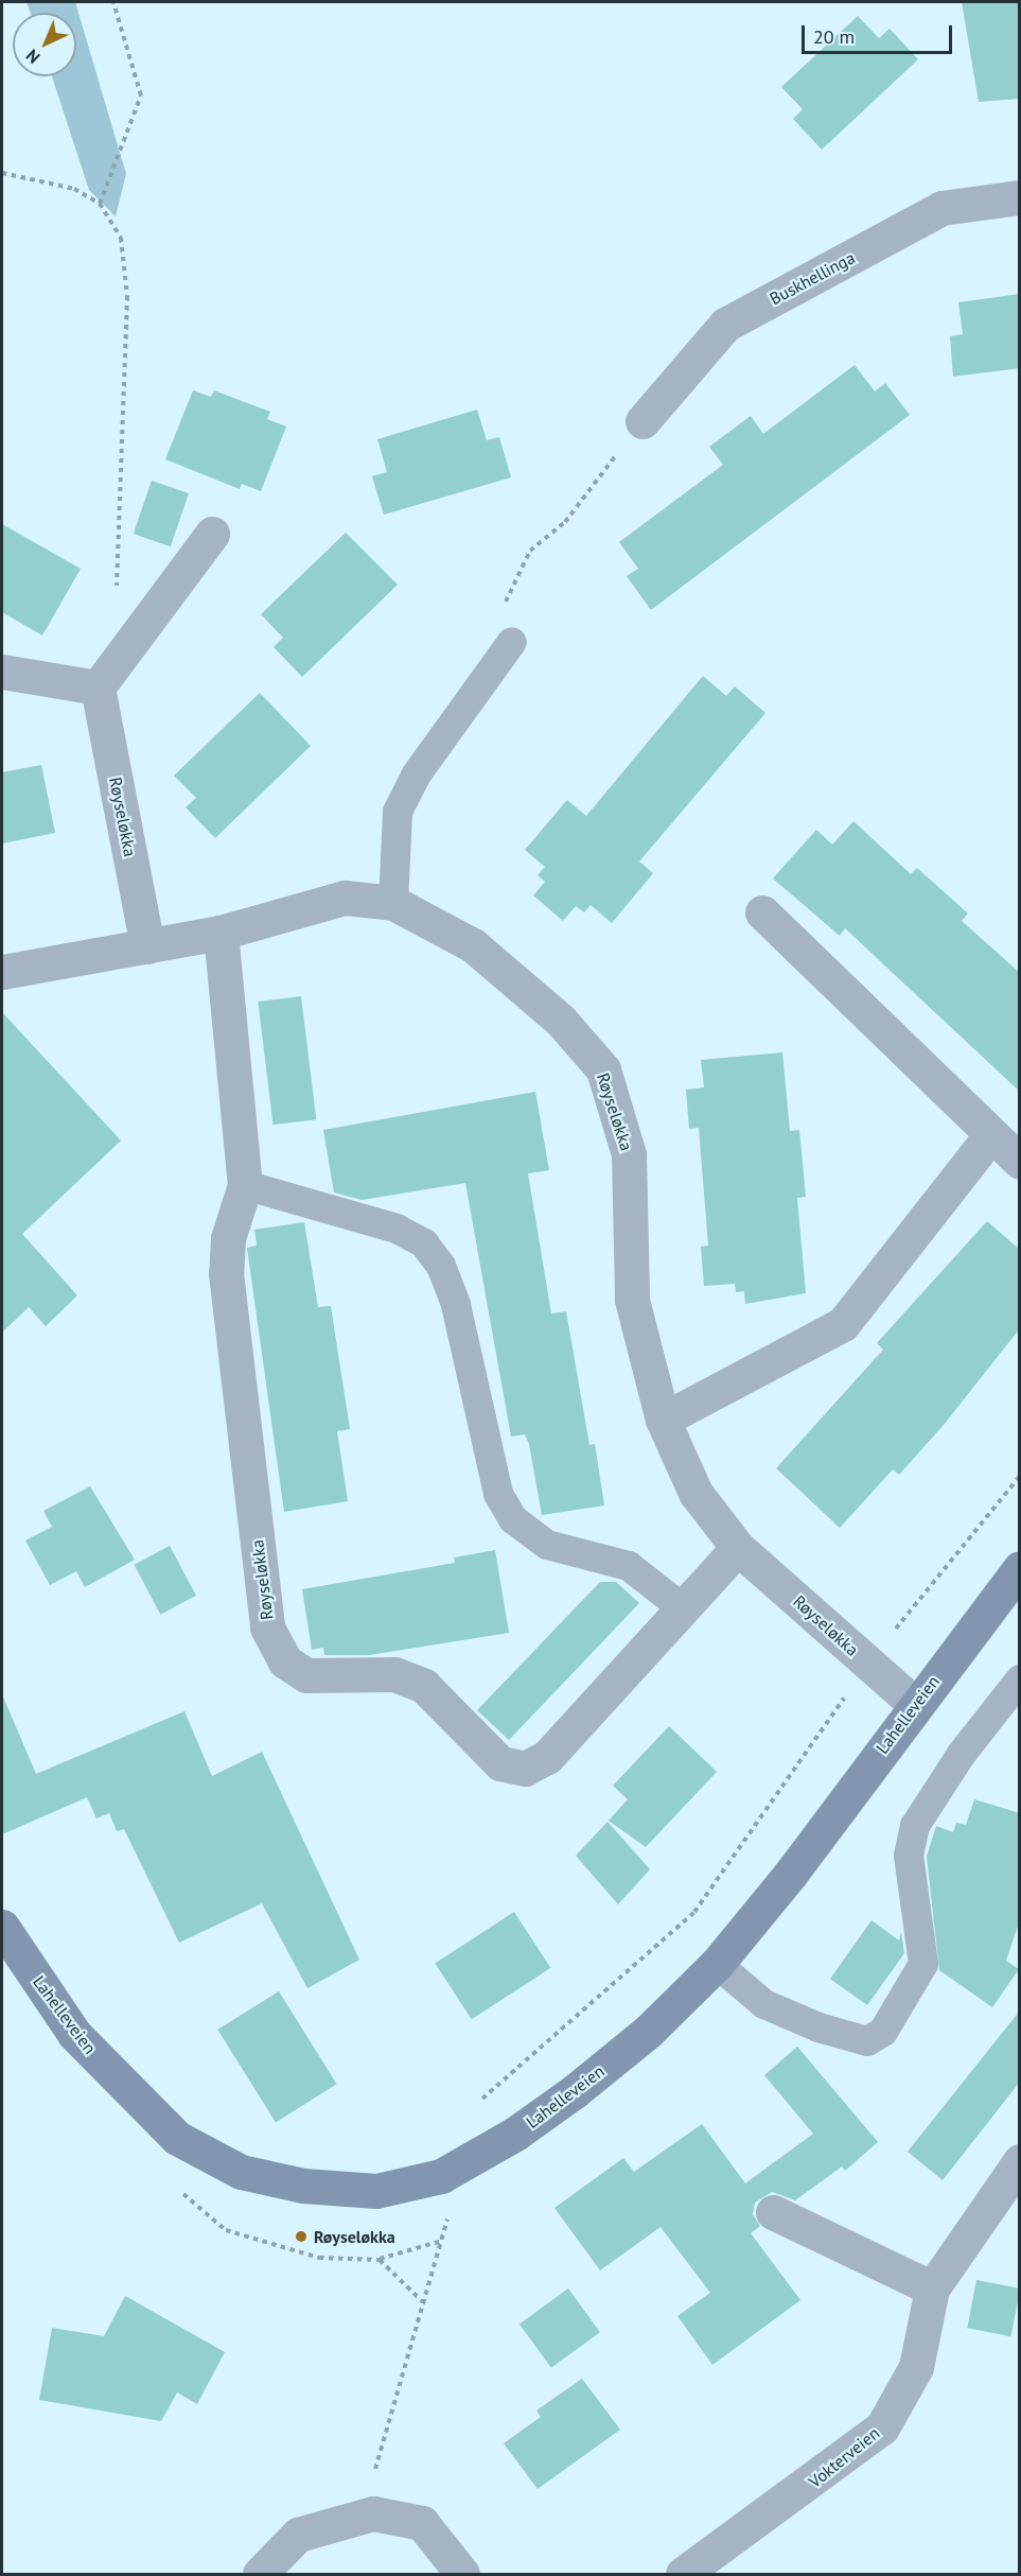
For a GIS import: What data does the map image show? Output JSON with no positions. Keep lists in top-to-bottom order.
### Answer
{
  "streets": {
    "street": [
      "Buskhellinga",
      "Røyseløkka",
      "Lahelleveien",
      "Vokterveien"
    ]
  },
  "crossings": [
    ["Røyseløkka", "Lahelleveien"]
  ],
  "places": ["Røyseløkka"],
  "scale_bar": "20 m",
  "north": "bottom left"
}
